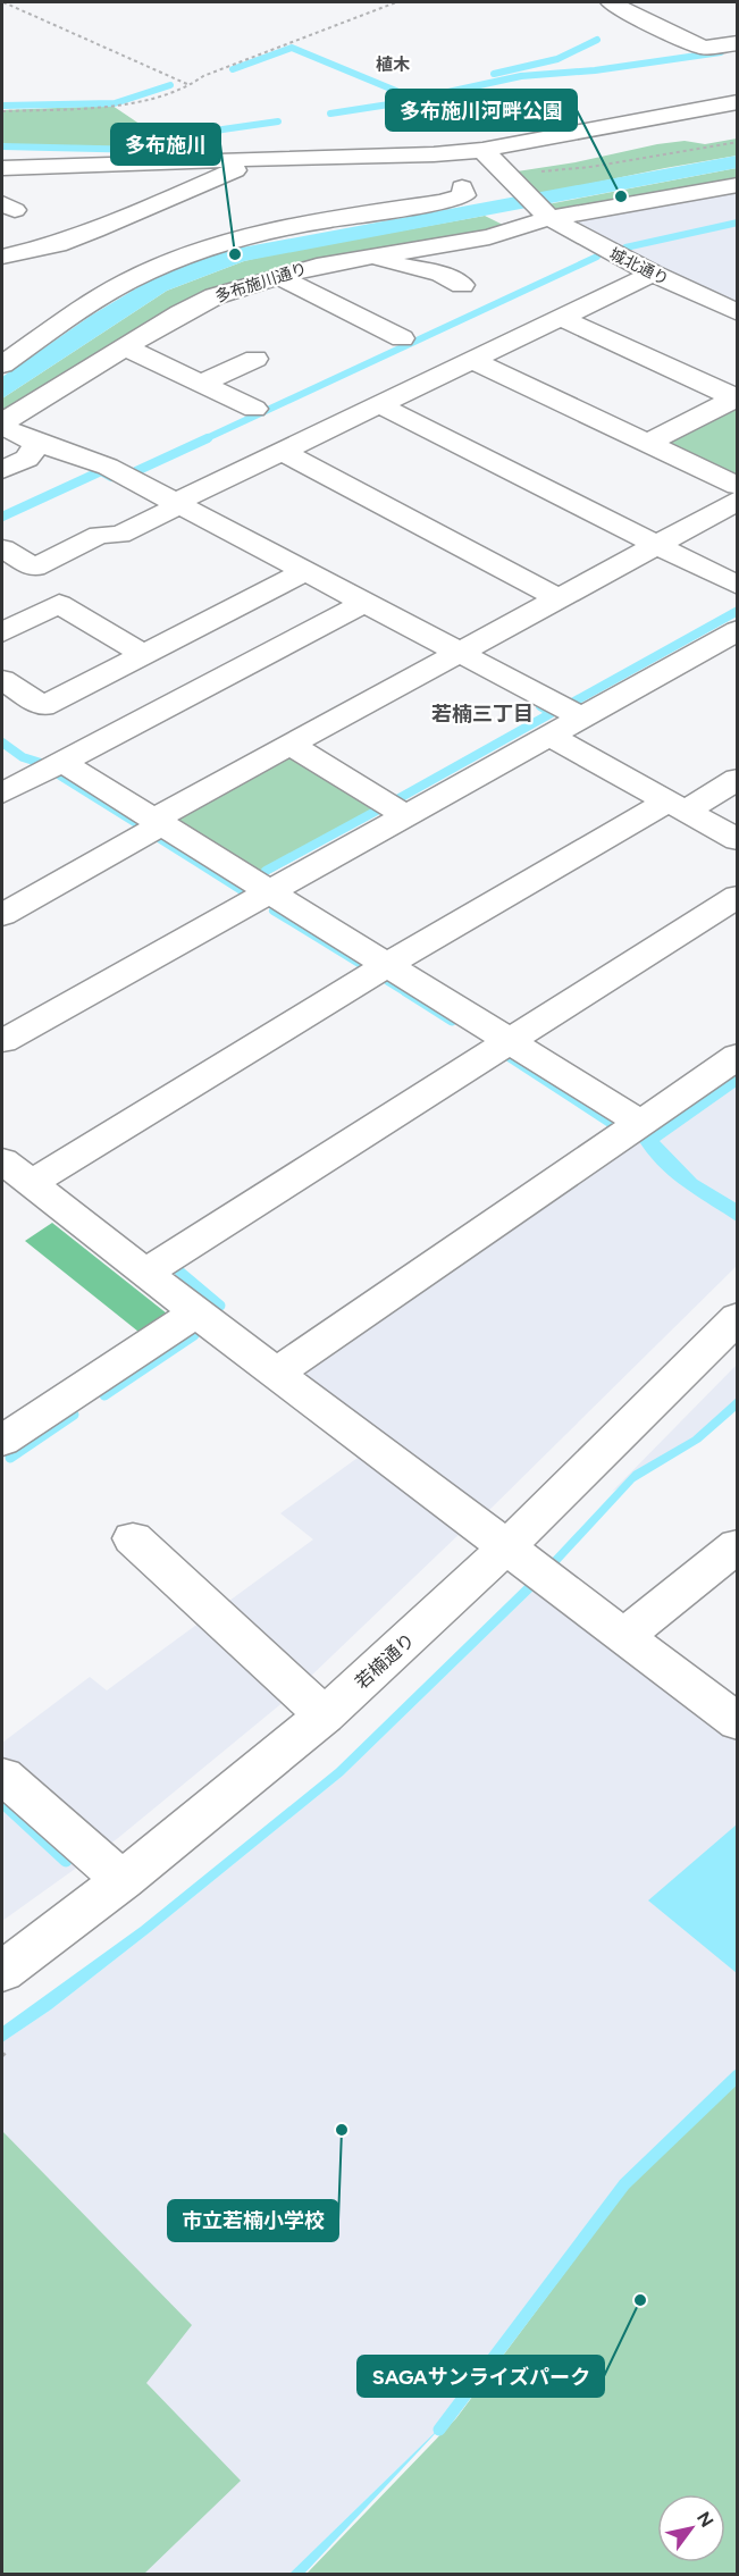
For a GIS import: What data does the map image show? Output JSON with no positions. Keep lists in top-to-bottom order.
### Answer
{
  "streets": {
    "street": ["城北通り", "多布施川通り", "若楠通り"]
  },
  "crossings": [
    ["城北通り", "多布施川通り"]
  ],
  "districts": ["植木", "若楠三丁目"],
  "places": [
    "多布施川河畔公園",
    "多布施川",
    "市立若楠小学校",
    "SAGAサンライズパーク"
  ],
  "north": "top right"
}
